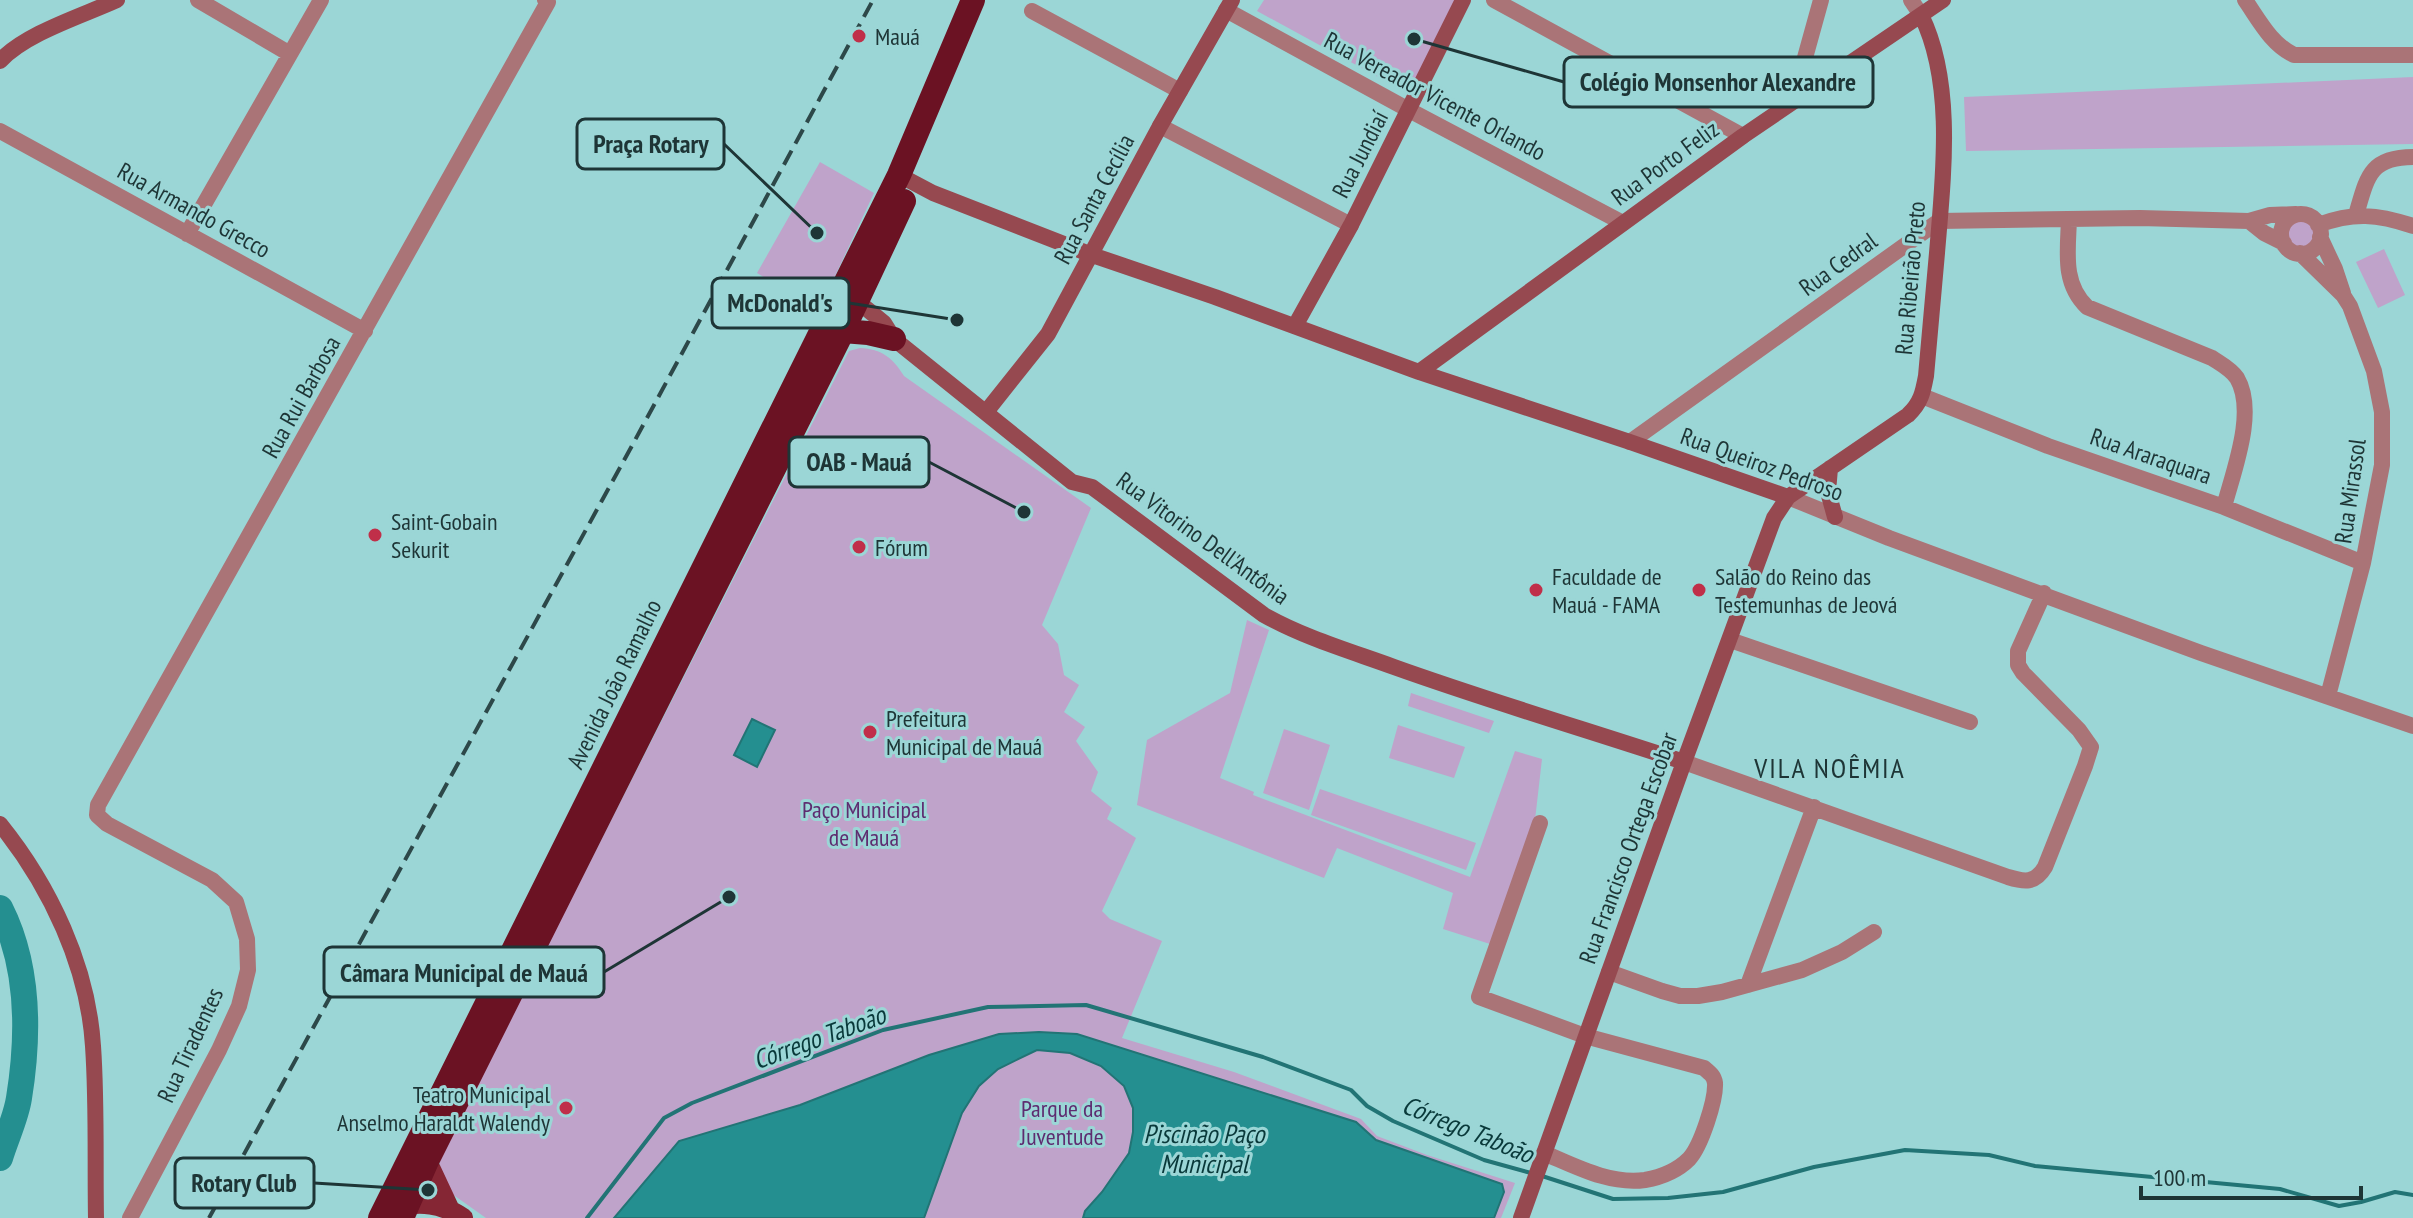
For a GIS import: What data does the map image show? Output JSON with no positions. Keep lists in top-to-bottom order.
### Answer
{
  "streets": {
    "highway": ["Avenida João Ramalho"],
    "street": [
      "Rua Vereador Vicente Orlando",
      "Rua Jundiaí",
      "Rua Porto Feliz",
      "Rua Santa Cecília",
      "Rua Armando Grecco",
      "Rua Cedral",
      "Rua Ribeirão Preto",
      "Rua Rui Barbosa",
      "Rua Araraquara",
      "Rua Queiroz Pedroso",
      "Rua Mirassol",
      "Rua Vitorino Dell'Antônia",
      "Rua Francisco Ortega Escobar",
      "Rua Tiradentes"
    ]
  },
  "crossings": [
    ["Rua Vereador Vicente Orlando", "Rua Jundiaí"],
    ["Rua Vereador Vicente Orlando", "Rua Porto Feliz"],
    ["Rua Vereador Vicente Orlando", "Rua Santa Cecília"],
    ["Rua Jundiaí", "Rua Queiroz Pedroso"],
    ["Rua Porto Feliz", "Rua Ribeirão Preto"],
    ["Rua Porto Feliz", "Rua Queiroz Pedroso"],
    ["Rua Santa Cecília", "Rua Queiroz Pedroso"],
    ["Rua Santa Cecília", "Rua Vitorino Dell'Antônia"],
    ["Rua Armando Grecco", "Rua Rui Barbosa"],
    ["Rua Cedral", "Rua Ribeirão Preto"],
    ["Rua Cedral", "Rua Queiroz Pedroso"],
    ["Rua Ribeirão Preto", "Rua Araraquara"],
    ["Rua Rui Barbosa", "Rua Tiradentes"],
    ["Rua Araraquara", "Rua Mirassol"],
    ["Rua Queiroz Pedroso", "Rua Mirassol"],
    ["Rua Queiroz Pedroso", "Avenida João Ramalho"],
    ["Rua Queiroz Pedroso", "Rua Francisco Ortega Escobar"],
    ["Rua Vitorino Dell'Antônia", "Avenida João Ramalho"],
    ["Rua Vitorino Dell'Antônia", "Rua Francisco Ortega Escobar"]
  ],
  "districts": ["VILA NOÊMIA"],
  "water": ["Córrego Taboão", "Piscinão Paço Municipal"],
  "parks": ["Paço Municipal de Mauá", "Parque da Juventude"],
  "places": [
    "Mauá",
    "Colégio Monsenhor Alexandre",
    "Praça Rotary",
    "McDonald's",
    "OAB - Mauá",
    "Saint-Gobain Sekurit",
    "Fórum",
    "Faculdade de Mauá - FAMA",
    "Salão do Reino das Testemunhas de Jeová",
    "Prefeitura Municipal de Mauá",
    "Câmara Municipal de Mauá",
    "Teatro Municipal Anselmo Haraldt Walendy",
    "Rotary Club"
  ],
  "scale_bar": "100 m"
}
